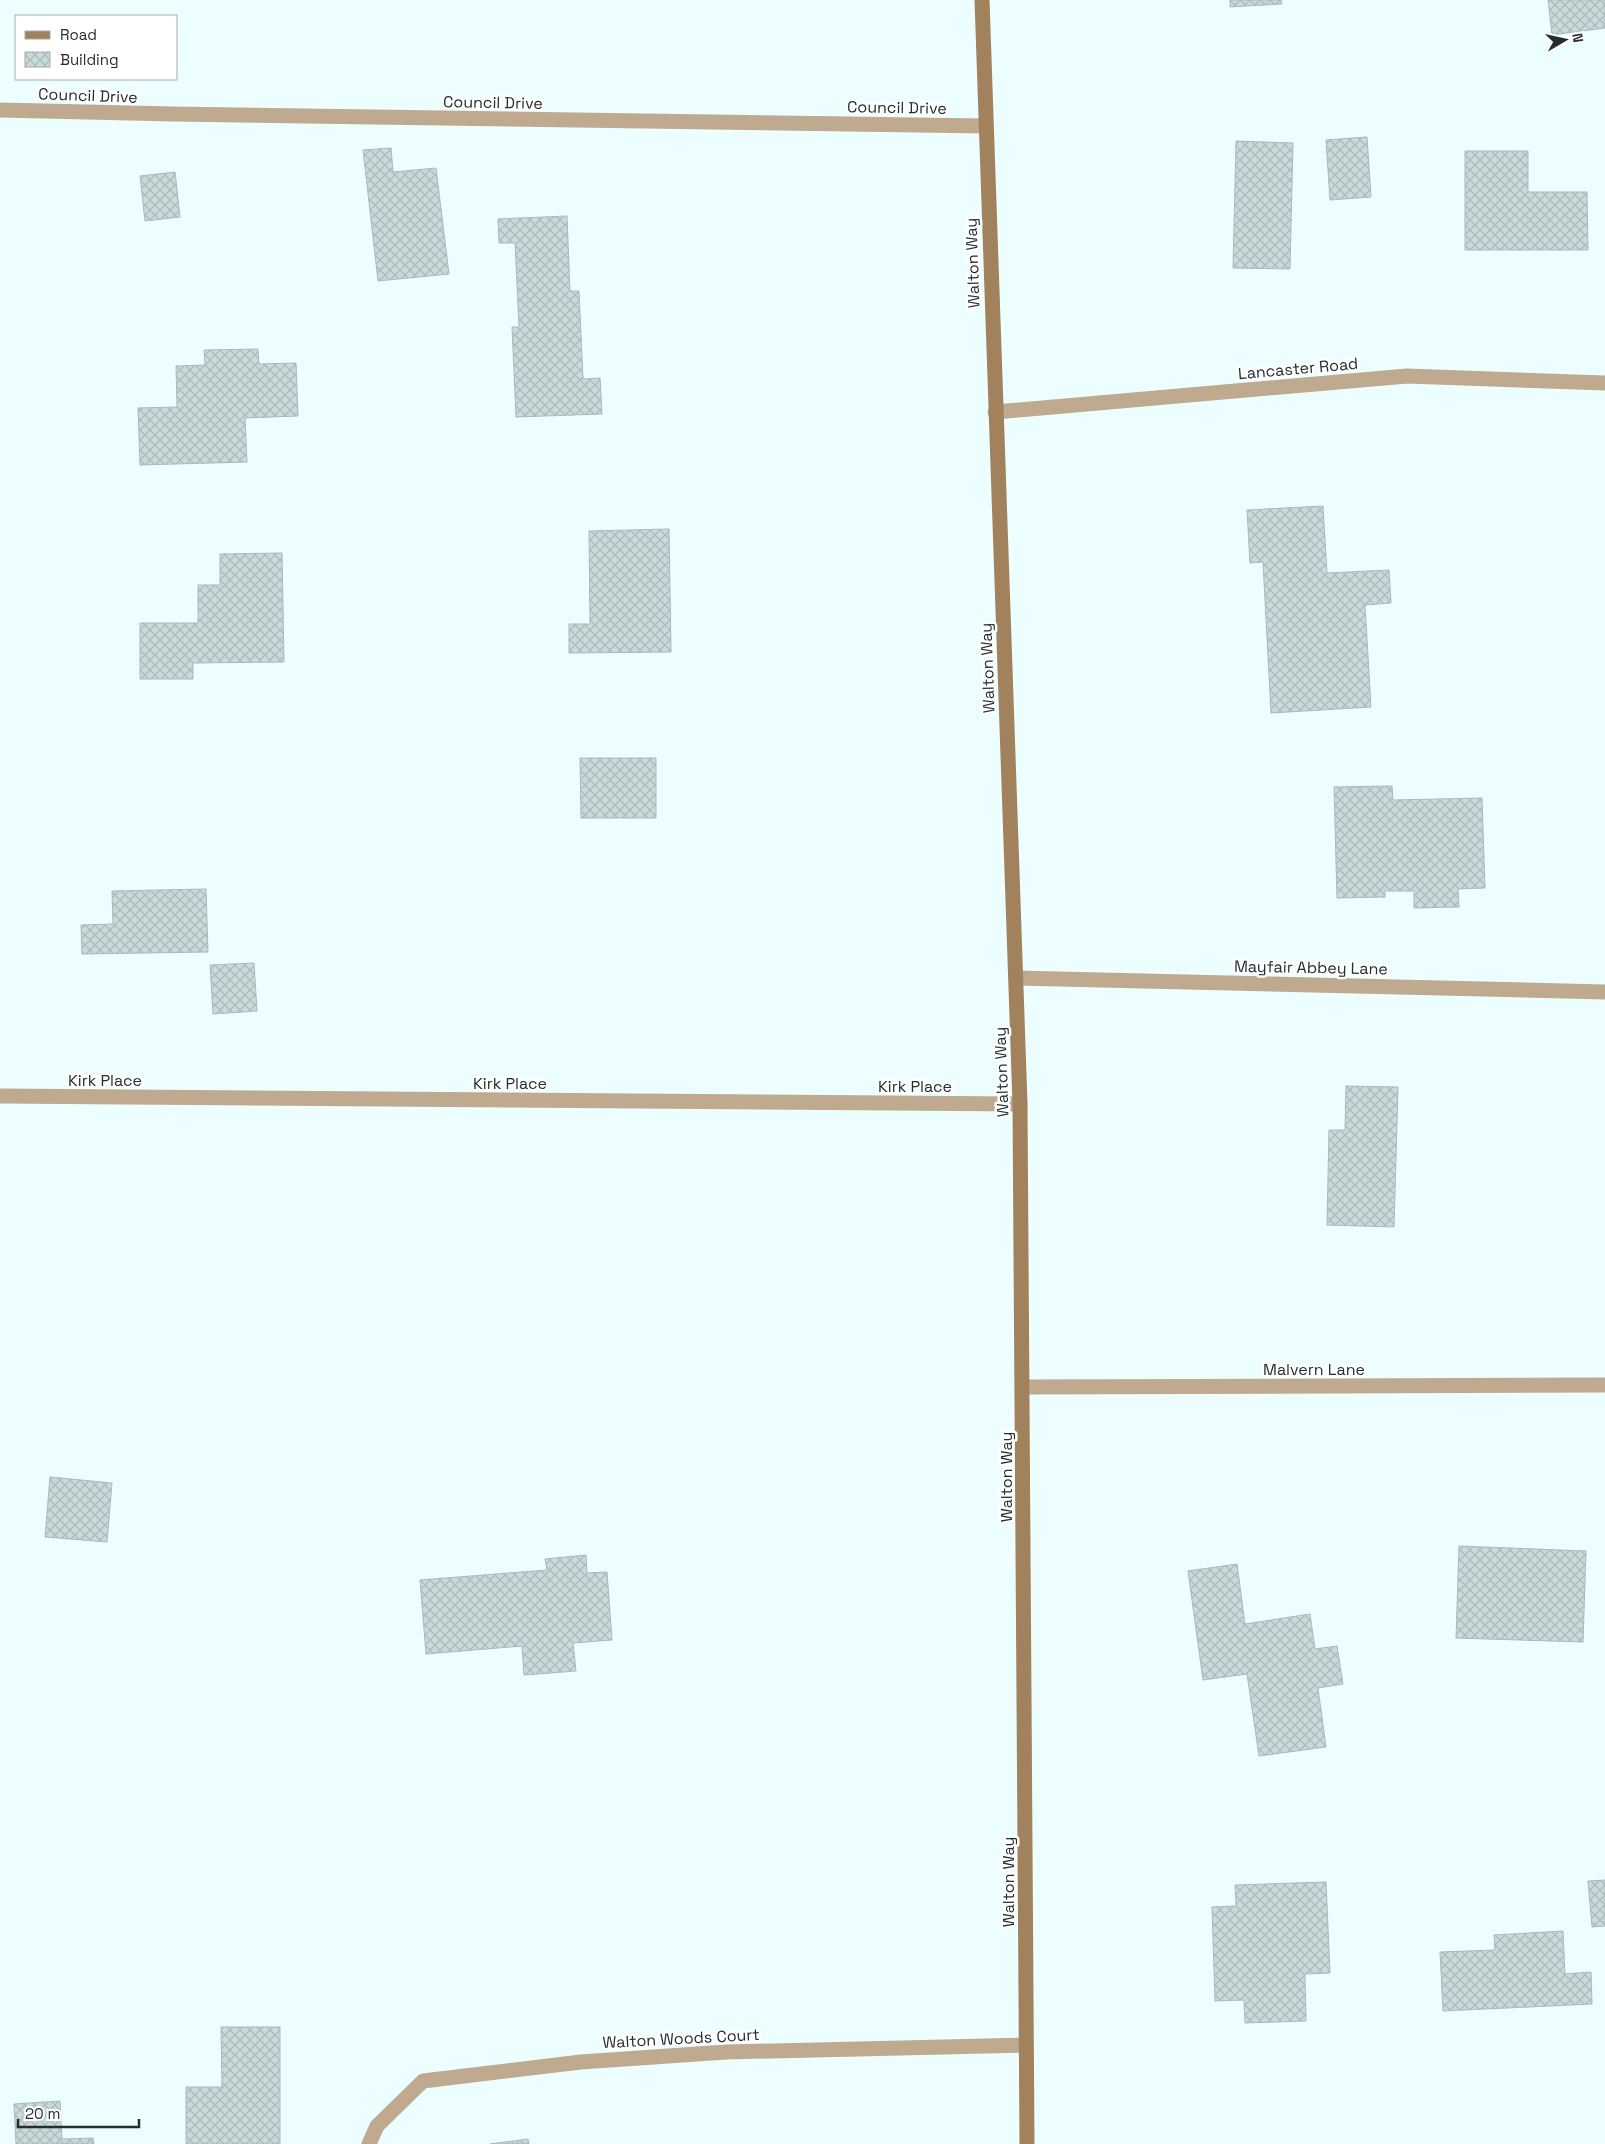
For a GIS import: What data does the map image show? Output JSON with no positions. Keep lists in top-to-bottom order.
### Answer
{
  "streets": {
    "main road": ["Walton Way"],
    "street": [
      "Council Drive",
      "Lancaster Road",
      "Mayfair Abbey Lane",
      "Kirk Place",
      "Malvern Lane",
      "Walton Woods Court"
    ]
  },
  "crossings": [
    ["Council Drive", "Walton Way"],
    ["Walton Way", "Lancaster Road"],
    ["Walton Way", "Mayfair Abbey Lane"],
    ["Walton Way", "Kirk Place"],
    ["Walton Way", "Malvern Lane"],
    ["Walton Way", "Walton Woods Court"]
  ],
  "legend": ["Road", "Building"],
  "scale_bar": "20 m",
  "north": "right"
}
